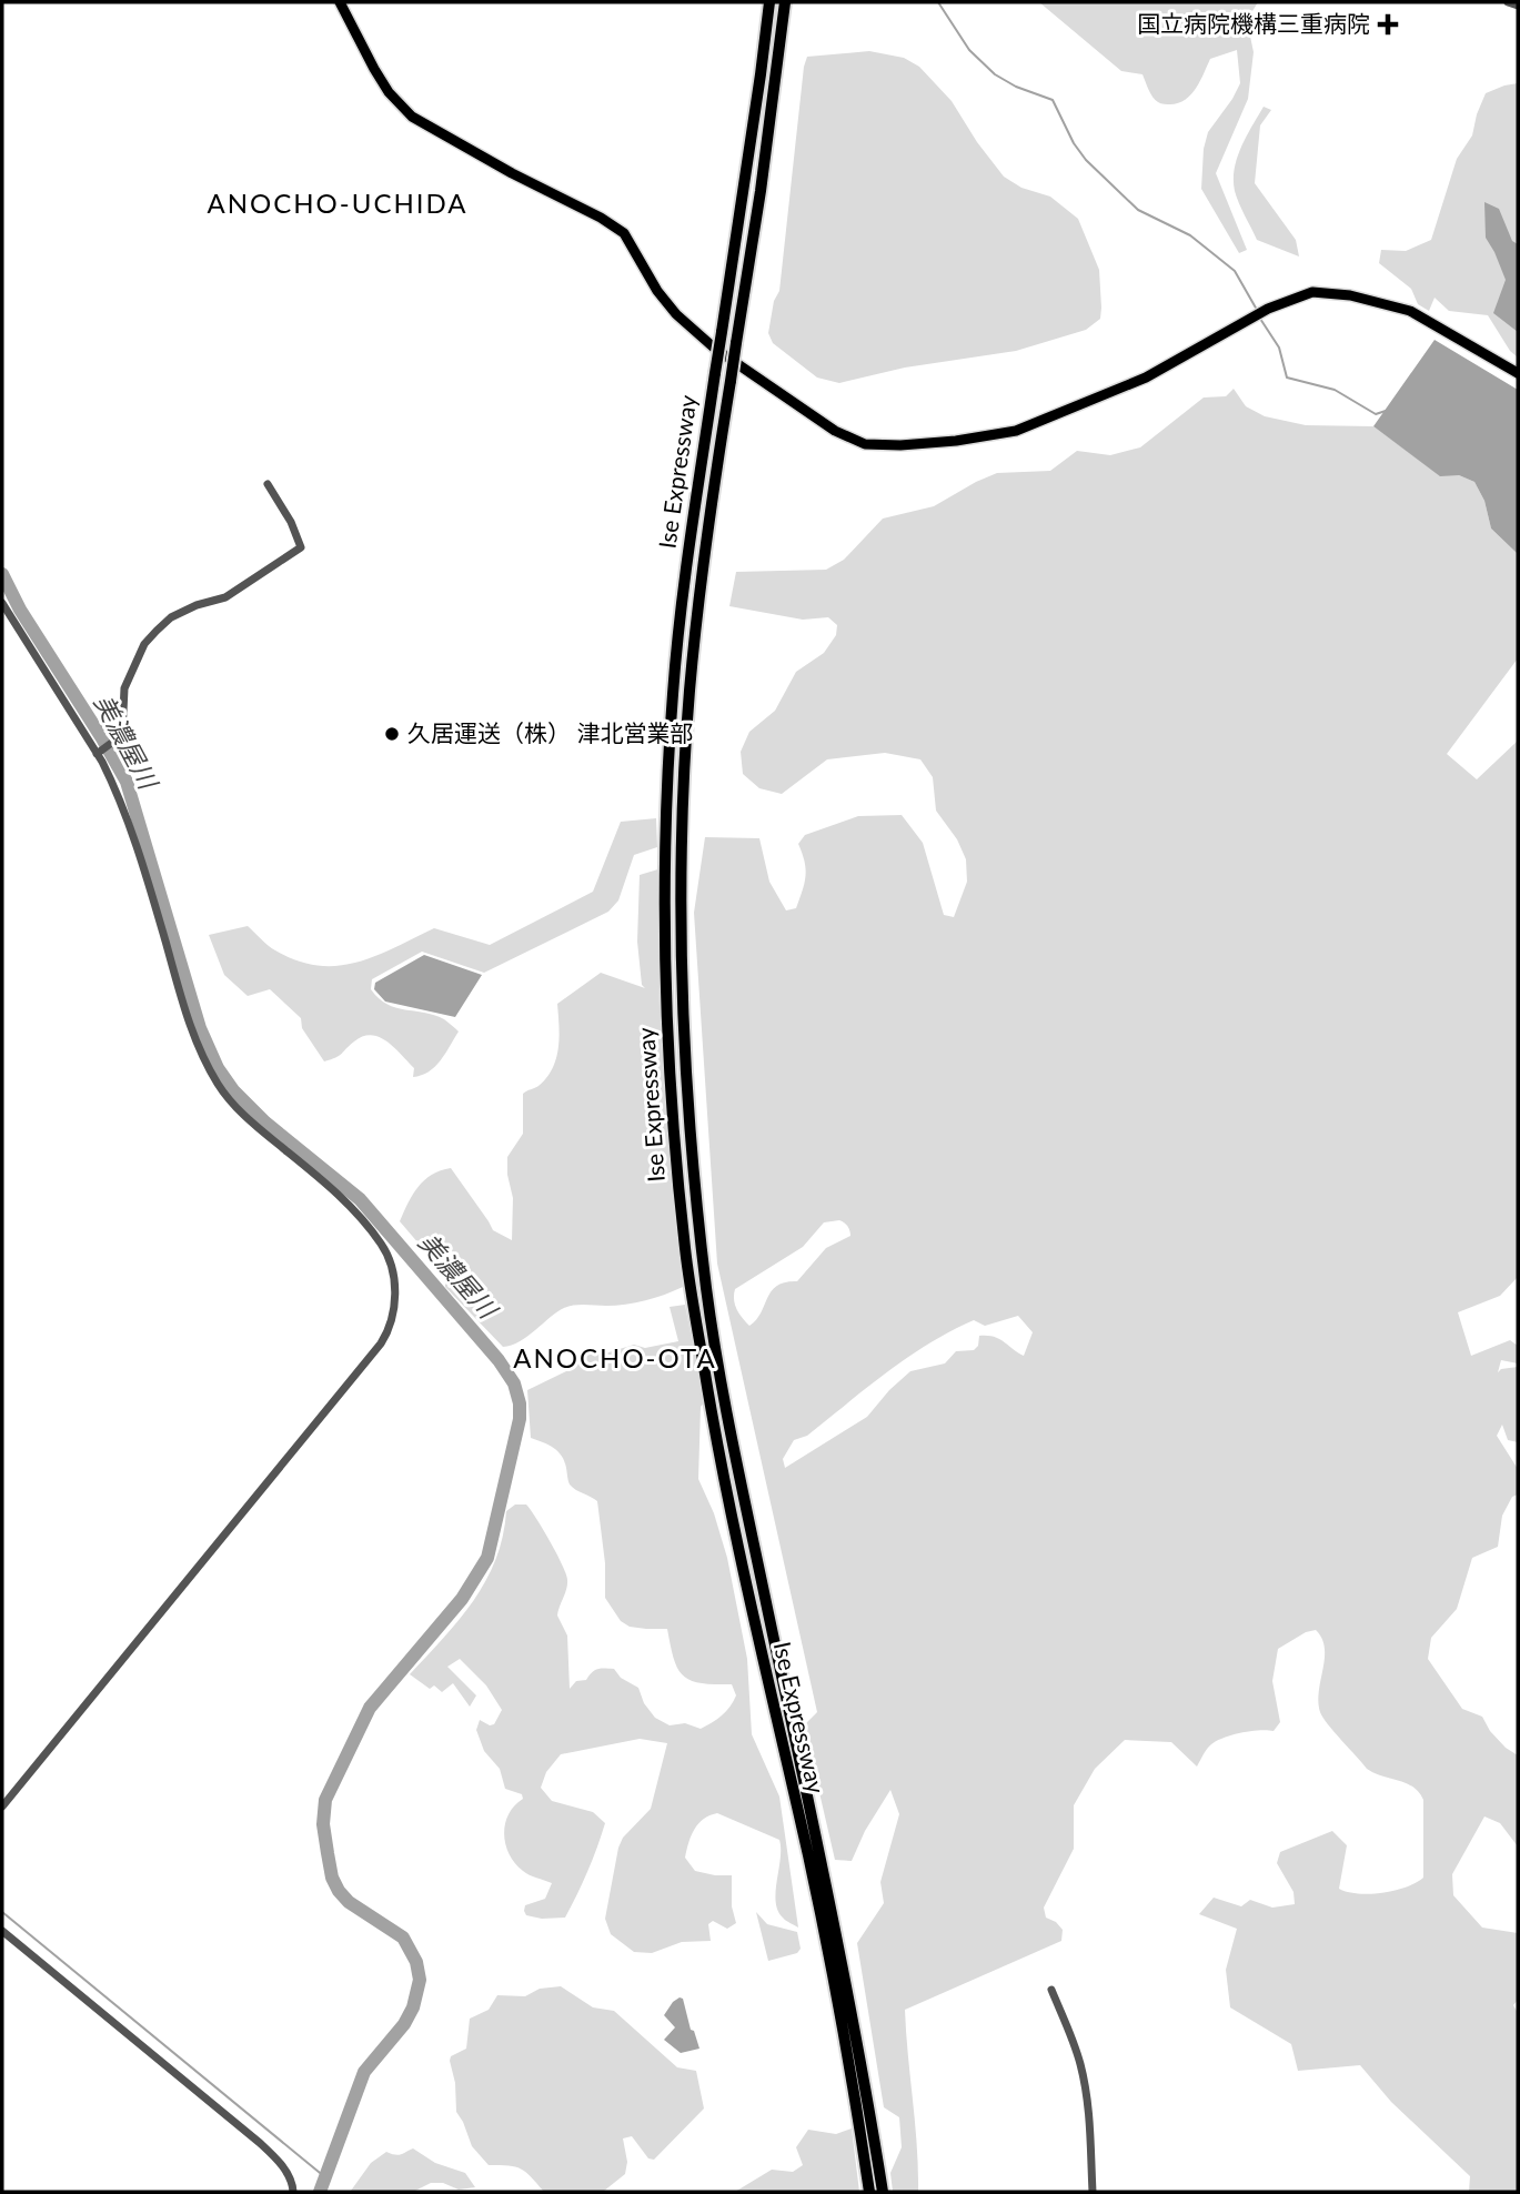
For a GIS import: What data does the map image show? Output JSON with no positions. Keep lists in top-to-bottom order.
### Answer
{
  "streets": {
    "highway": ["Ise Expressway"]
  },
  "districts": ["ANOCHO-UCHIDA", "ANOCHO-OTA"],
  "water": ["美濃屋川"],
  "places": {
    "health": ["国立病院機構三重病院"],
    "other": ["久居運送（株） 津北営業部"]
  }
}
